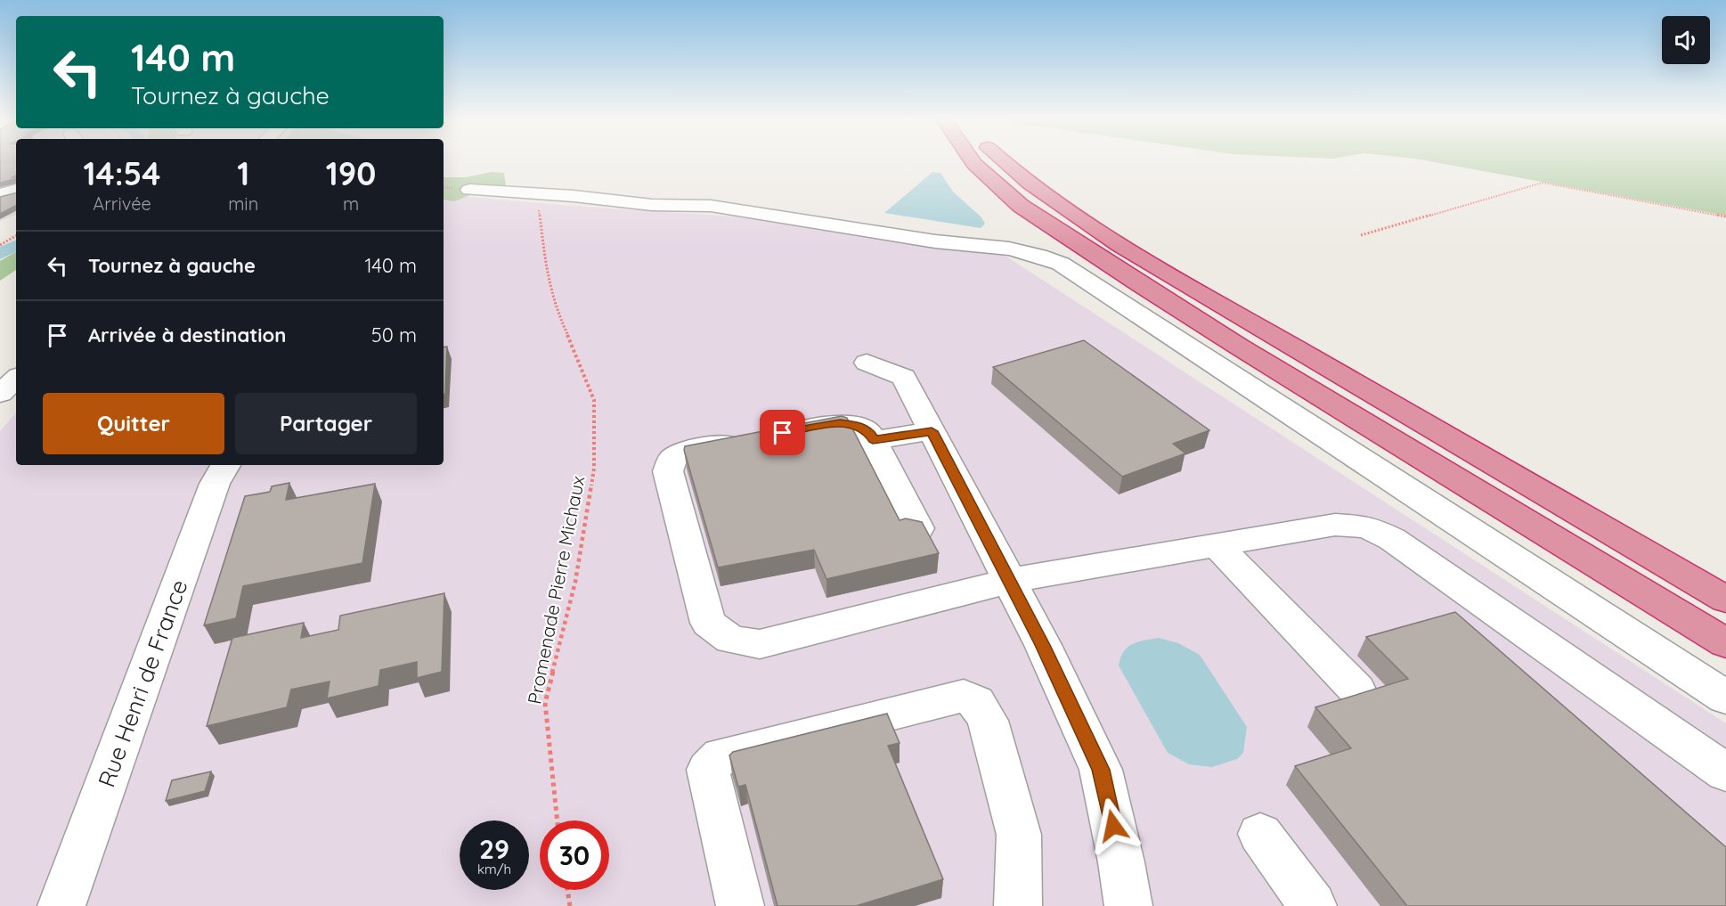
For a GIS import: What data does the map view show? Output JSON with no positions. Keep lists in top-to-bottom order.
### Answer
{
  "streets": {
    "street": ["Rue Henri de France"],
    "path": ["Promenade Pierre Michaux"]
  },
  "page": {
    "turn": ["140 m", "Tournez à gauche"],
    "eta": [
      "14:54",
      "Arrivée",
      "1",
      "min",
      "190",
      "m"
    ],
    "list": [
      {
        "name": "Tournez à gauche",
        "value": "140 m"
      },
      {
        "name": "Arrivée à destination",
        "value": "50 m"
      }
    ],
    "buttons": ["Quitter", "Partager"],
    "speed": "29 km/h",
    "limit": "30"
  }
}
